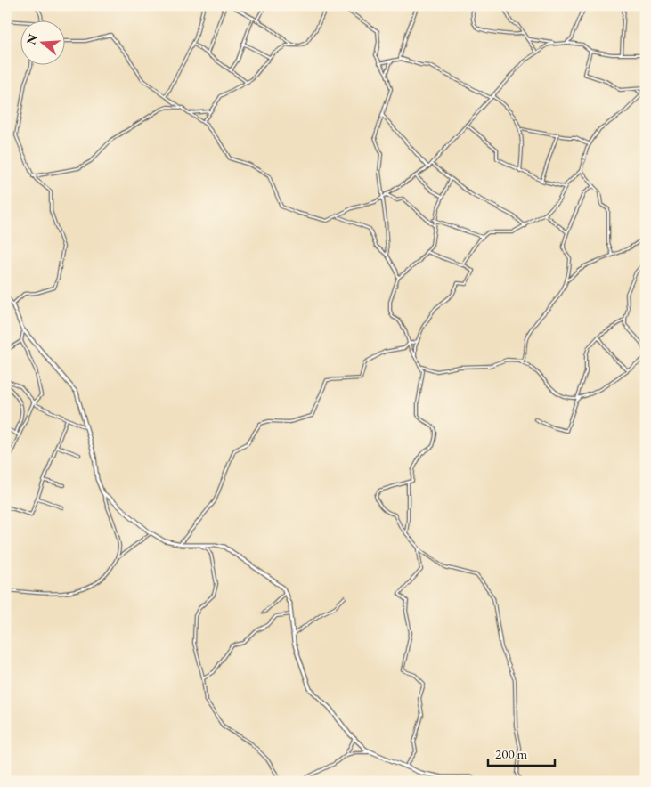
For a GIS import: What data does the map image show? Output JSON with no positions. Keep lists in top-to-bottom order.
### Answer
{
  "scale_bar": "200 m",
  "north": "left"
}
